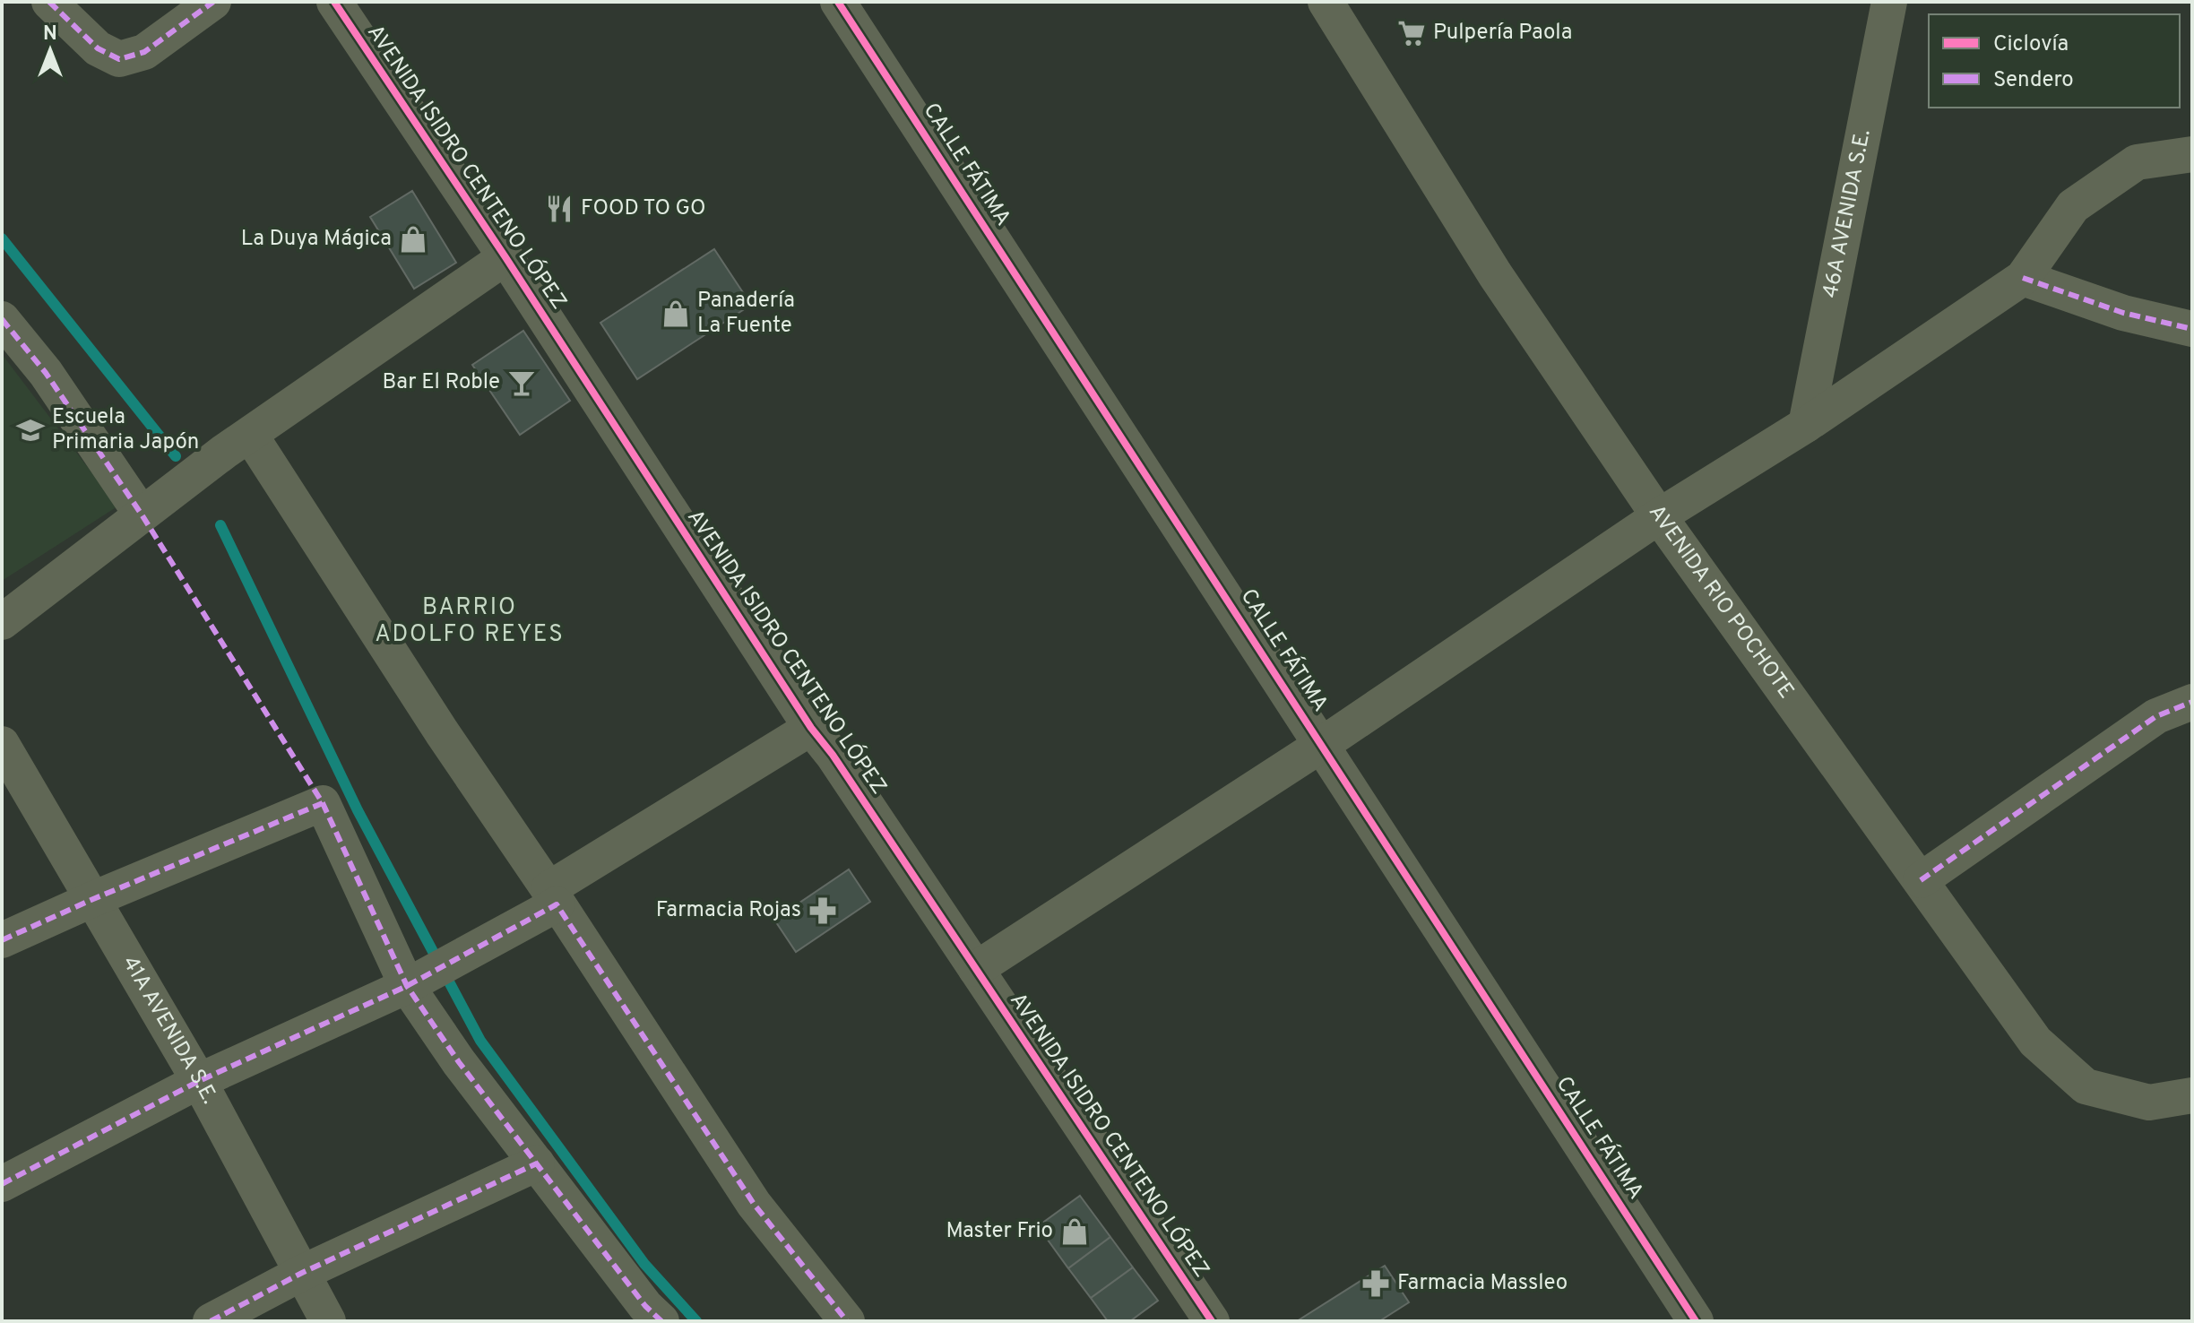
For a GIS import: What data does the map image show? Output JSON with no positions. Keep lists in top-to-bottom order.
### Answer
{
  "streets": {
    "street": [
      "CALLE FÁTIMA",
      "AVENIDA ISIDRO CENTENO LÓPEZ",
      "46A AVENIDA S.E.",
      "AVENIDA RIO POCHOTE",
      "41A AVENIDA S.E."
    ]
  },
  "districts": ["BARRIO ADOLFO REYES"],
  "places": {
    "supermarket": ["Pulpería Paola"],
    "restaurant": ["FOOD TO GO"],
    "shop": ["La Duya Mágica", "Panadería La Fuente", "Master Frio"],
    "bar": ["Bar El Roble"],
    "school or university": ["Escuela Primaria Japón"],
    "pharmacy": ["Farmacia Rojas", "Farmacia Massleo"]
  },
  "legend": ["Ciclovía", "Sendero"],
  "north": "top"
}
